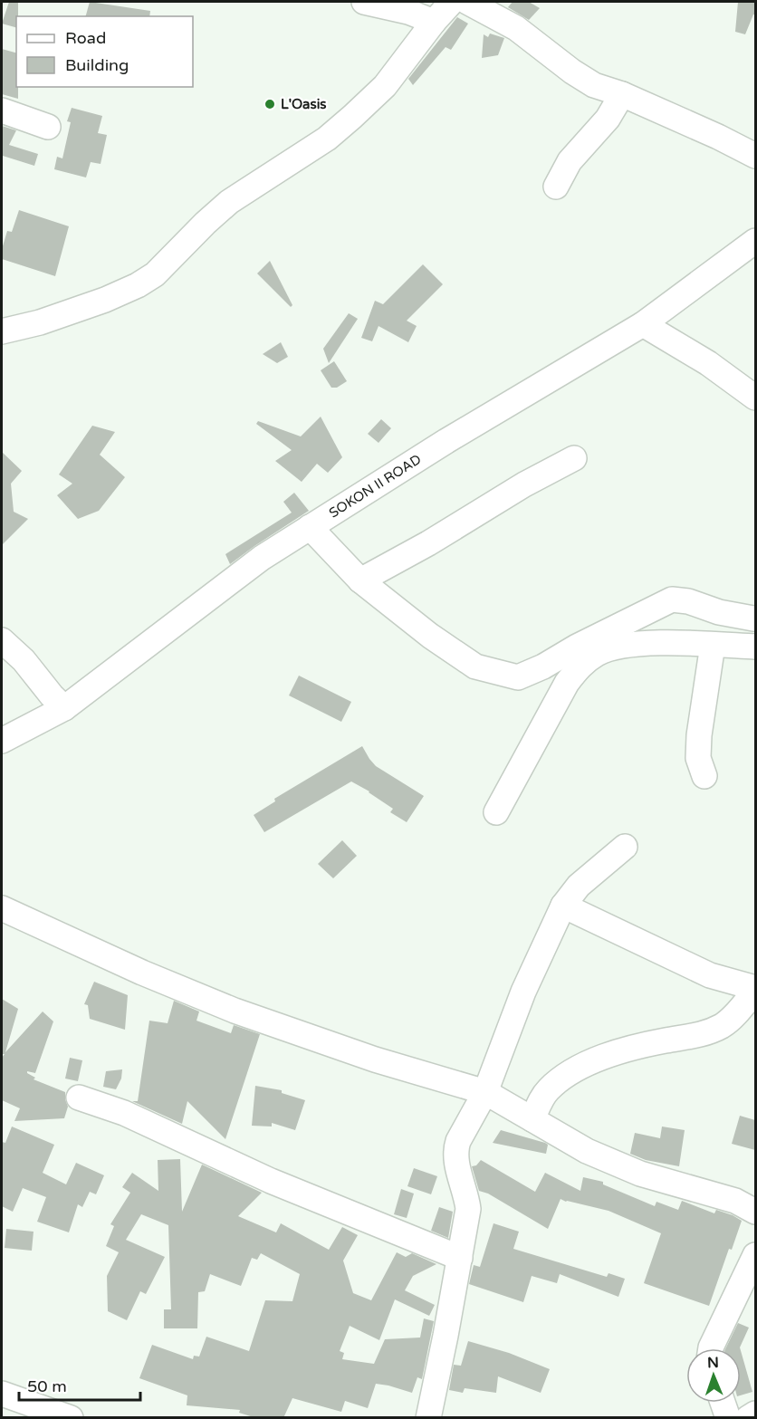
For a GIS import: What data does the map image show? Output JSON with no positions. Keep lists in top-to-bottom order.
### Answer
{
  "streets": {
    "street": ["SOKON II ROAD"]
  },
  "places": ["L'Oasis"],
  "legend": ["Road", "Building"],
  "scale_bar": "50 m",
  "north": "top"
}
